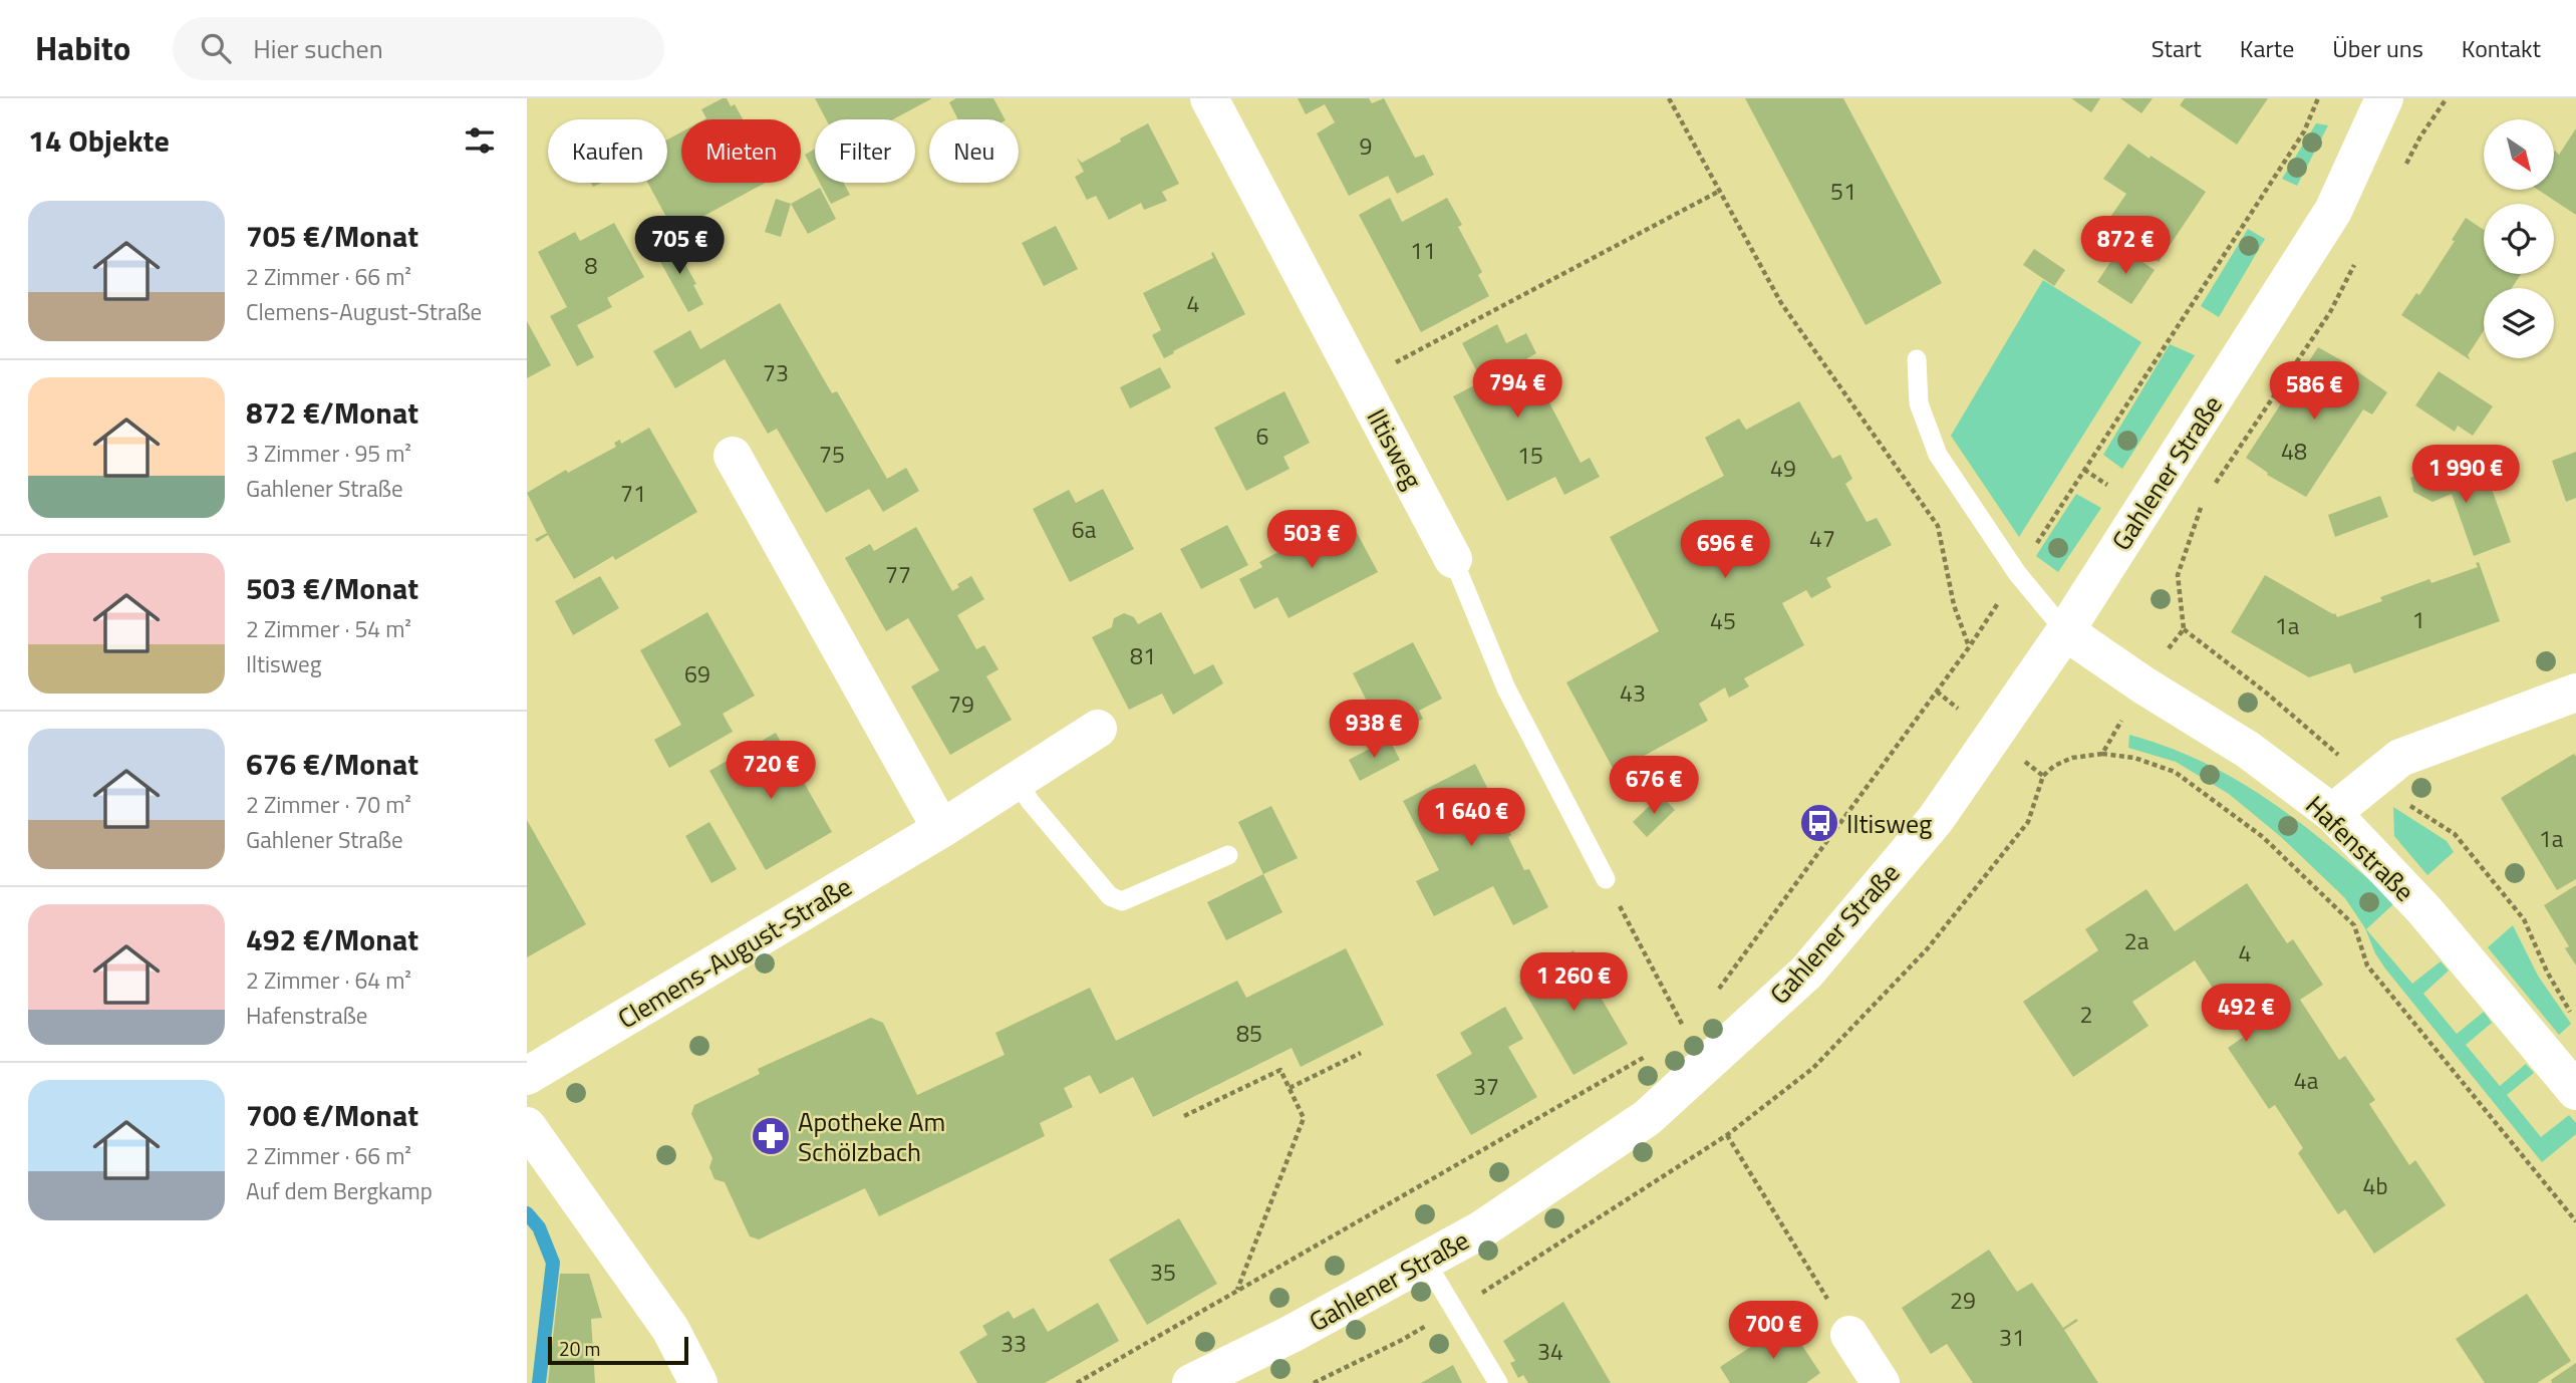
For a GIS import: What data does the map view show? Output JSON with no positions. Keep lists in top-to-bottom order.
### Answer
{
  "streets": {
    "street": [
      "Iltisweg",
      "Gahlener Straße",
      "Hafenstraße",
      "Clemens-August-Straße"
    ]
  },
  "crossings": [
    ["Gahlener Straße", "Hafenstraße"]
  ],
  "places": {
    "bus stop": ["Iltisweg"],
    "pharmacy": ["Apotheke Am Schölzbach"]
  },
  "house_numbers": [
    "9",
    "51",
    "11",
    "8",
    "4",
    "73",
    "6",
    "48",
    "75",
    "15",
    "49",
    "71",
    "6a",
    "47",
    "77",
    "1",
    "45",
    "1a",
    "81",
    "69",
    "43",
    "79",
    "1a",
    "2a",
    "4",
    "2",
    "85",
    "4a",
    "37",
    "4b",
    "35",
    "29",
    "31",
    "33",
    "34"
  ],
  "scale_bar": "20 m",
  "north": "bottom right",
  "page": {
    "header": "Habito",
    "search": "Hier suchen",
    "nav": [
      "Start",
      "Karte",
      "Über uns",
      "Kontakt"
    ],
    "heading": "14 Objekte",
    "chip": [
      "Kaufen",
      "Mieten",
      "Filter",
      "Neu"
    ],
    "list": [
      {
        "name": "705 €/Monat",
        "note": "2 Zimmer · 66 m² · Clemens-August-Straße"
      },
      {
        "name": "872 €/Monat",
        "note": "3 Zimmer · 95 m² · Gahlener Straße"
      },
      {
        "name": "503 €/Monat",
        "note": "2 Zimmer · 54 m² · Iltisweg"
      },
      {
        "name": "676 €/Monat",
        "note": "2 Zimmer · 70 m² · Gahlener Straße"
      },
      {
        "name": "492 €/Monat",
        "note": "2 Zimmer · 64 m² · Hafenstraße"
      },
      {
        "name": "700 €/Monat",
        "note": "2 Zimmer · 66 m² · Auf dem Bergkamp"
      }
    ],
    "price": [
      "705 €",
      "872 €",
      "794 €",
      "586 €",
      "1 990 €",
      "503 €",
      "696 €",
      "938 €",
      "720 €",
      "676 €",
      "1 640 €",
      "1 260 €",
      "492 €",
      "700 €"
    ],
    "scale": "20 m"
  }
}
